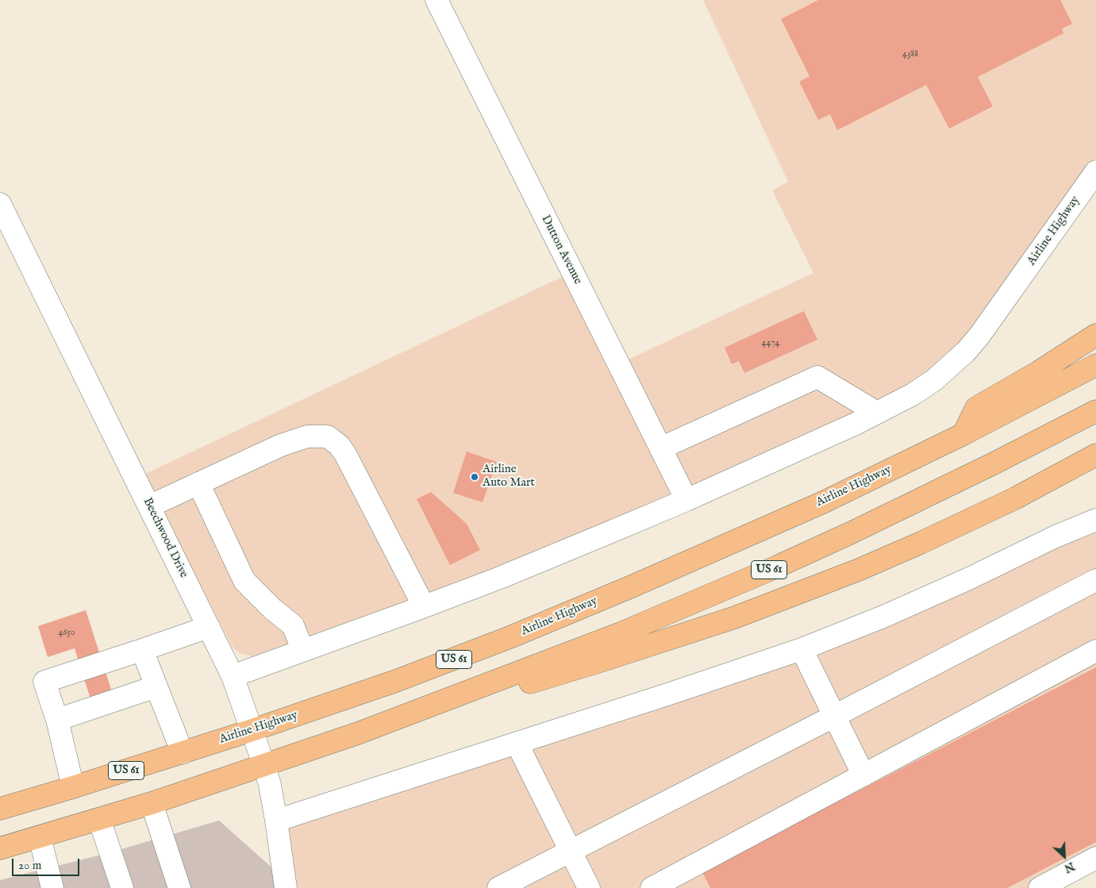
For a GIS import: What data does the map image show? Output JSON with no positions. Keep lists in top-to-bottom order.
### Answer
{
  "streets": {
    "highway": ["Airline Highway", "US 61"],
    "street": ["Dutton Avenue", "Beechwood Drive"]
  },
  "crossings": [
    ["Airline Highway", "Dutton Avenue"],
    ["Airline Highway", "Beechwood Drive"],
    ["Beechwood Drive", "US 61"]
  ],
  "places": ["Airline Auto Mart"],
  "house_numbers": ["4388", "4474", "4650"],
  "scale_bar": "20 m",
  "north": "bottom right"
}
